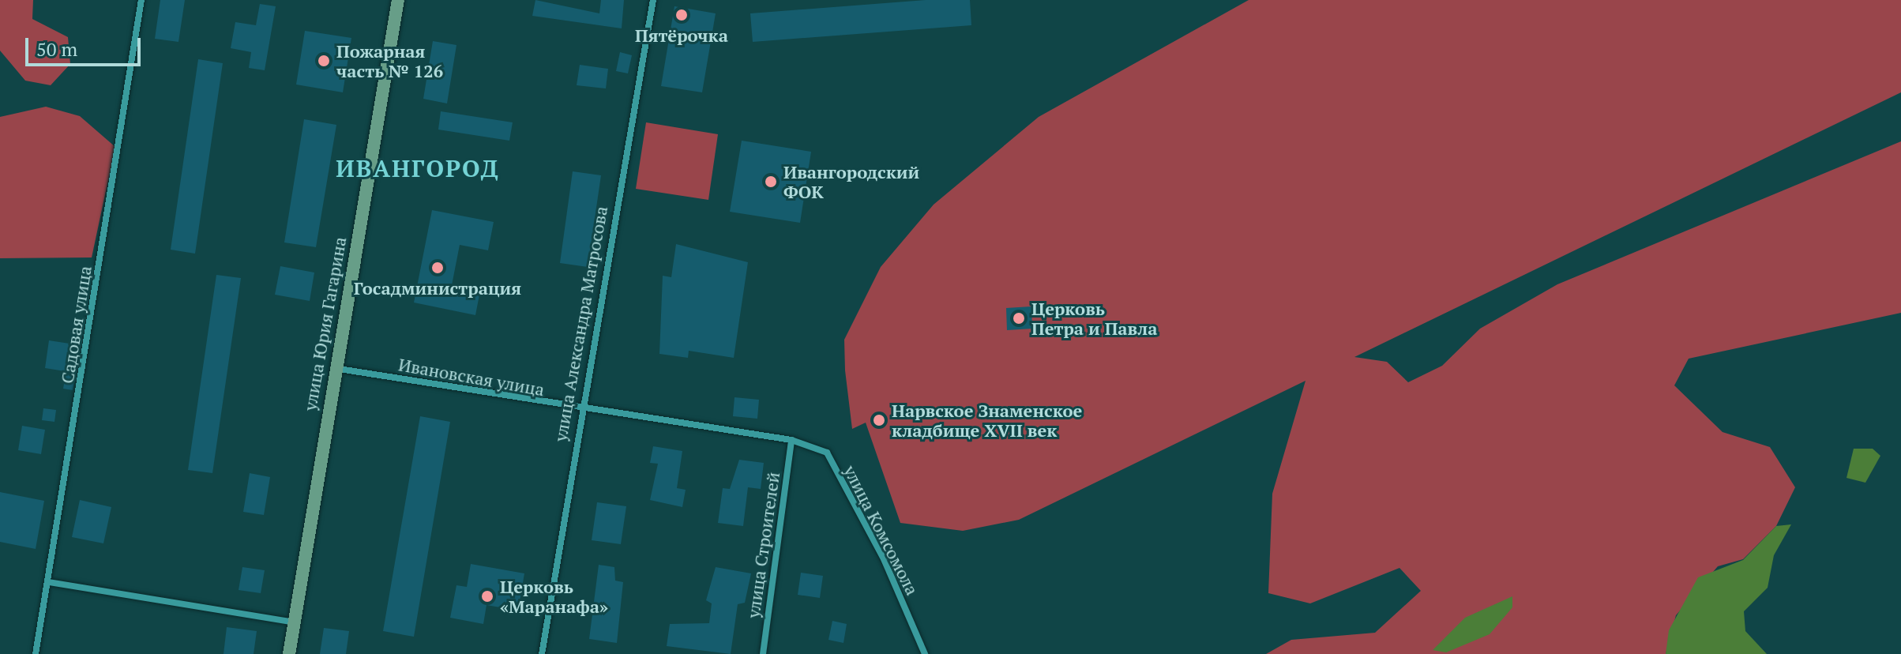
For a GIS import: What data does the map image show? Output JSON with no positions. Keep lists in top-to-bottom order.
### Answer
{
  "streets": {
    "street": [
      "улица Юрия Гагарина",
      "улица Александра Матросова",
      "Садовая улица",
      "Ивановская улица",
      "улица Комсомола",
      "улица Строителей"
    ]
  },
  "crossings": [
    ["улица Юрия Гагарина", "Ивановская улица"],
    ["улица Александра Матросова", "Ивановская улица"],
    ["Ивановская улица", "улица Комсомола"],
    ["Ивановская улица", "улица Строителей"],
    ["улица Комсомола", "улица Строителей"]
  ],
  "districts": ["ИВАНГОРОД"],
  "places": [
    "Пятёрочка",
    "Пожарная часть № 126",
    "Ивангородский ФОК",
    "Госадминистрация",
    "Церковь Петра и Павла",
    "Нарвское Знаменское кладбище XVII век",
    "Церковь «Маранафа»"
  ],
  "scale_bar": "50 m"
}
